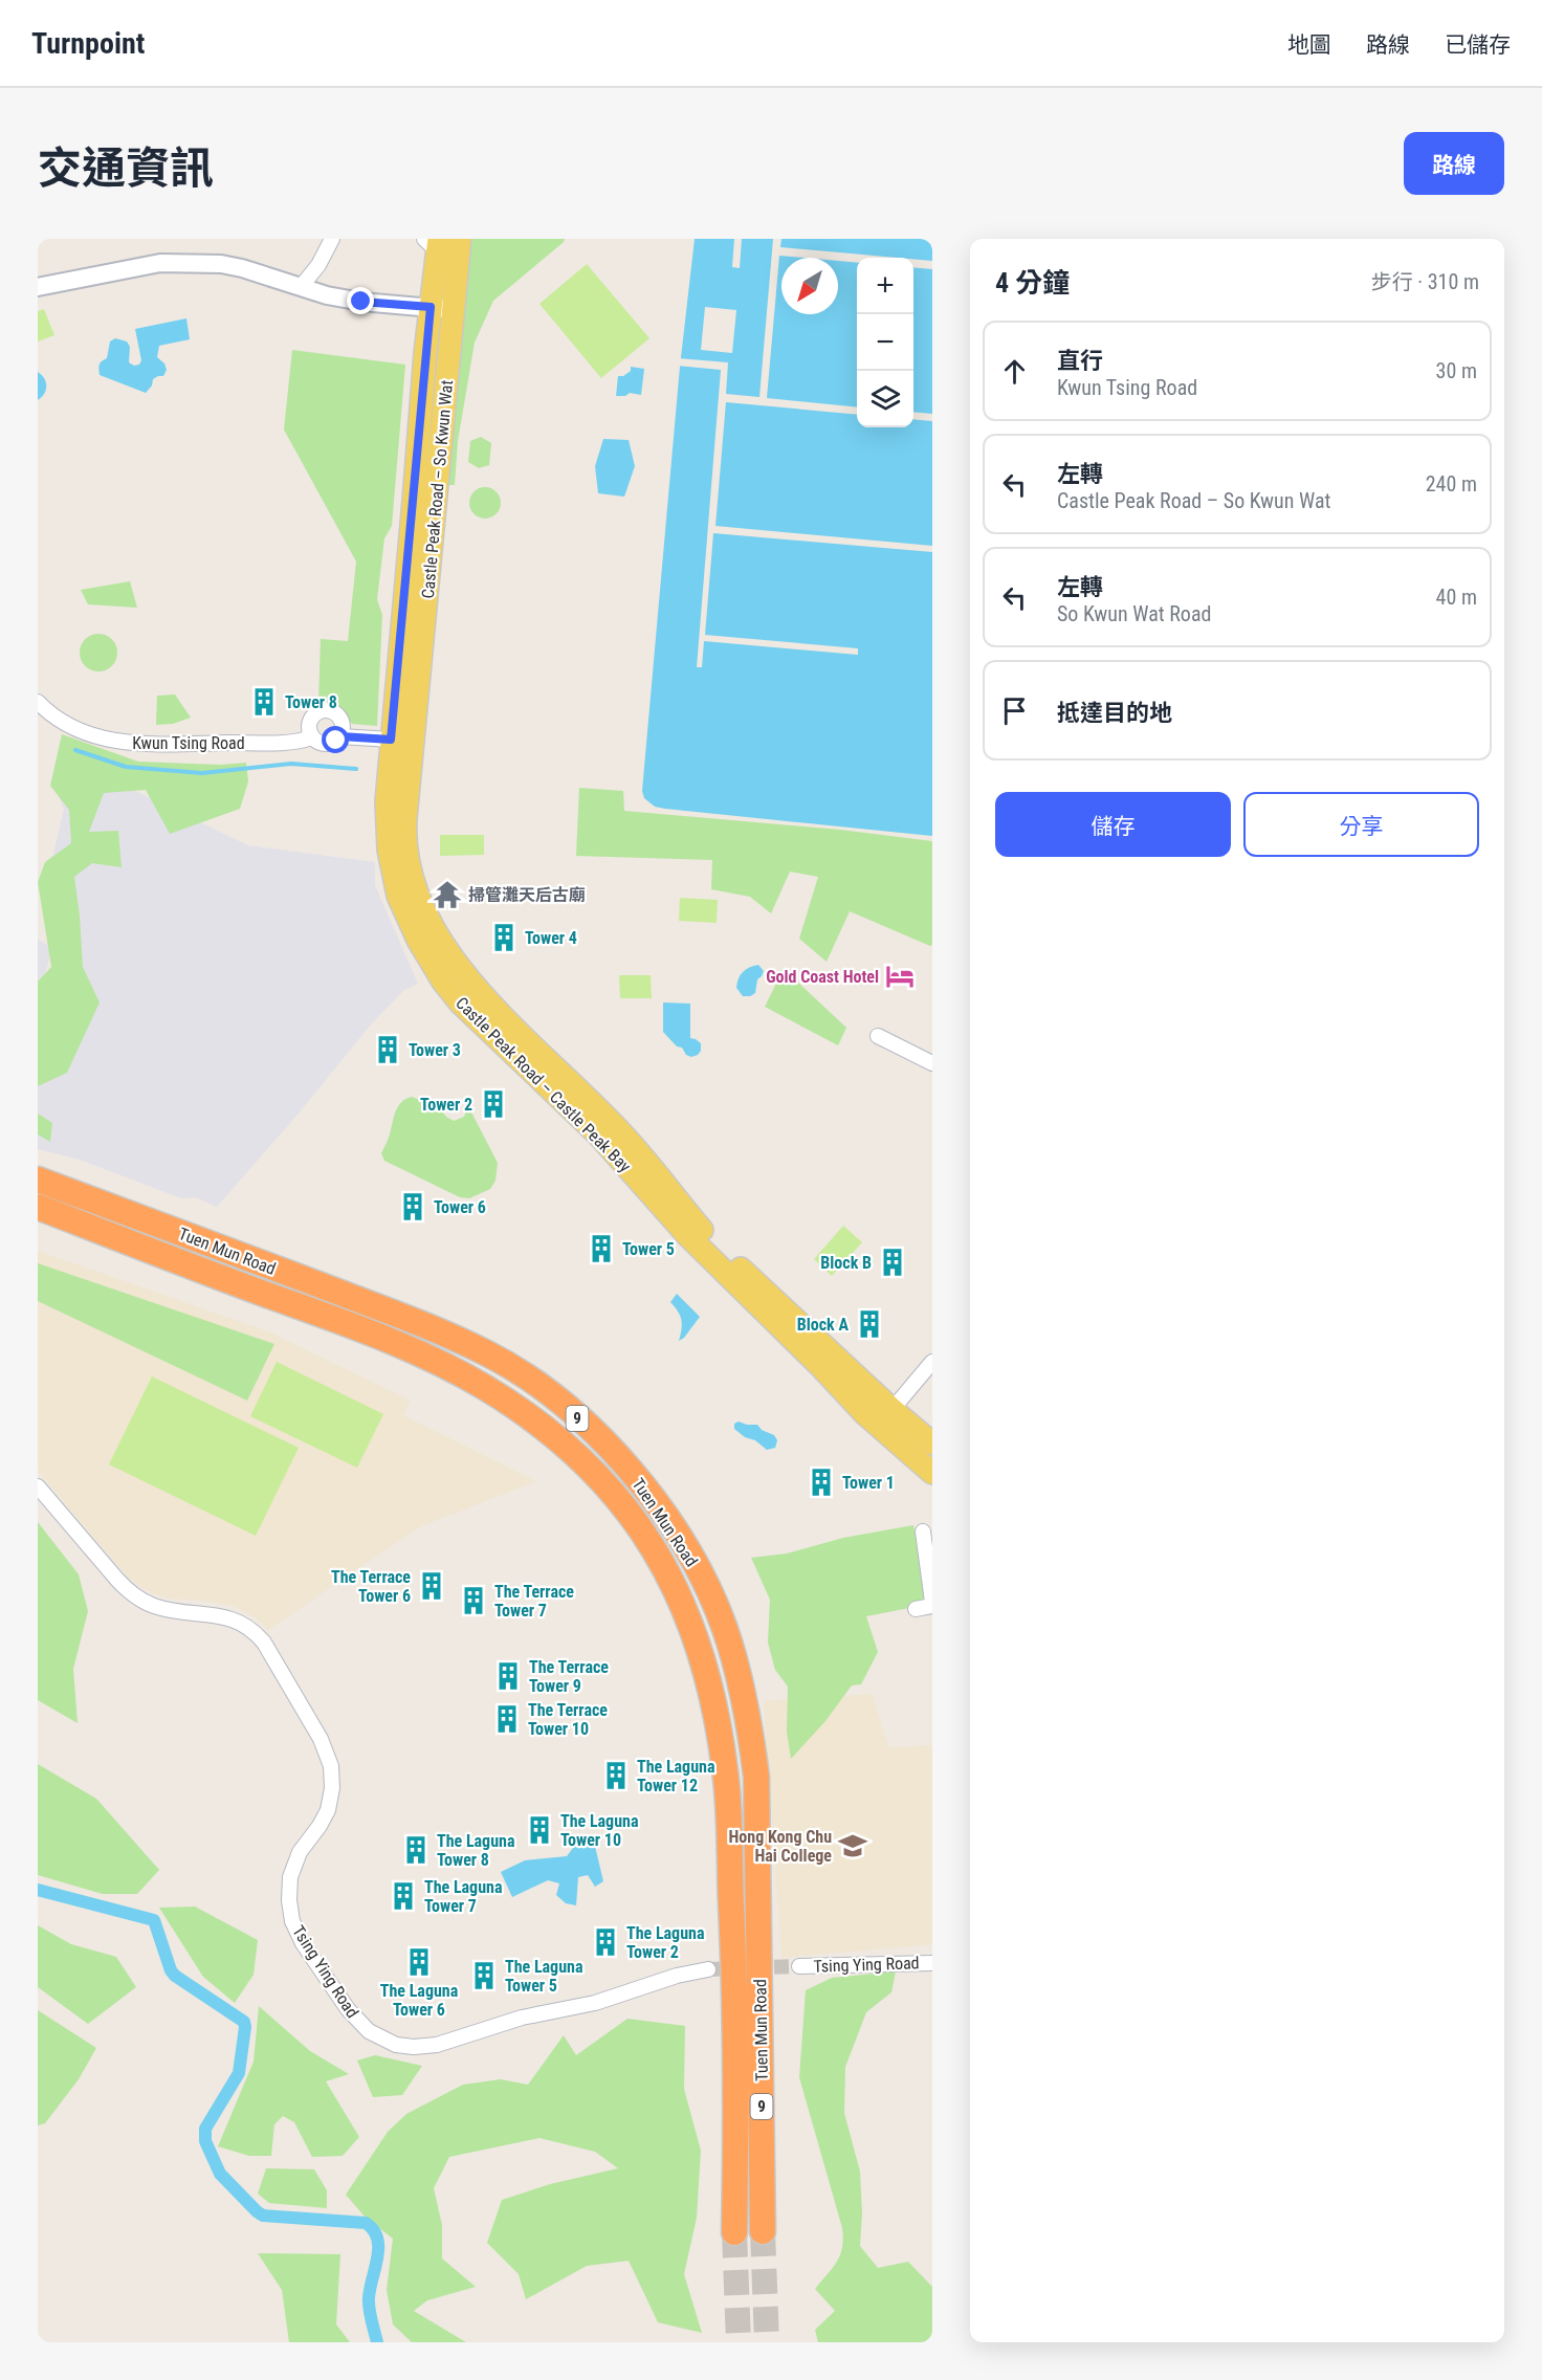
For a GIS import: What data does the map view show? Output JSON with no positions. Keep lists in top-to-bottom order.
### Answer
{
  "streets": {
    "highway": ["Tuen Mun Road", "9"],
    "main road": ["Castle Peak Road – So Kwun Wat", "Castle Peak Road – Castle Peak Bay"],
    "street": ["Kwun Tsing Road", "Tsing Ying Road"]
  },
  "crossings": [
    ["Castle Peak Road – So Kwun Wat", "Castle Peak Road – Castle Peak Bay"]
  ],
  "places": {
    "building": [
      "Tower 8",
      "Tower 4",
      "Tower 3",
      "Tower 2",
      "Tower 6",
      "Tower 5",
      "Block B",
      "Block A",
      "Tower 1",
      "The Terrace Tower 6",
      "The Terrace Tower 7",
      "The Terrace Tower 9",
      "The Terrace Tower 10",
      "The Laguna Tower 12",
      "The Laguna Tower 10",
      "The Laguna Tower 8",
      "The Laguna Tower 7",
      "The Laguna Tower 2",
      "The Laguna Tower 6",
      "The Laguna Tower 5"
    ],
    "temple": ["掃管灘天后古廟"],
    "hotel": ["Gold Coast Hotel"],
    "school or university": ["Hong Kong Chu Hai College"]
  },
  "north": "bottom left",
  "page": {
    "header": "Turnpoint",
    "nav": ["地圖", "路線", "已儲存"],
    "title": "交通資訊",
    "buttons": [
      "路線",
      ["儲存", "分享"]
    ],
    "heading": ["4 分鐘", "步行 · 310 m"],
    "map_buttons": ["+", "−"],
    "list": [
      ["直行", "Kwun Tsing Road", "30 m"],
      ["左轉", "Castle Peak Road – So Kwun Wat", "240 m"],
      ["左轉", "So Kwun Wat Road", "40 m"],
      "抵達目的地"
    ]
  }
}
